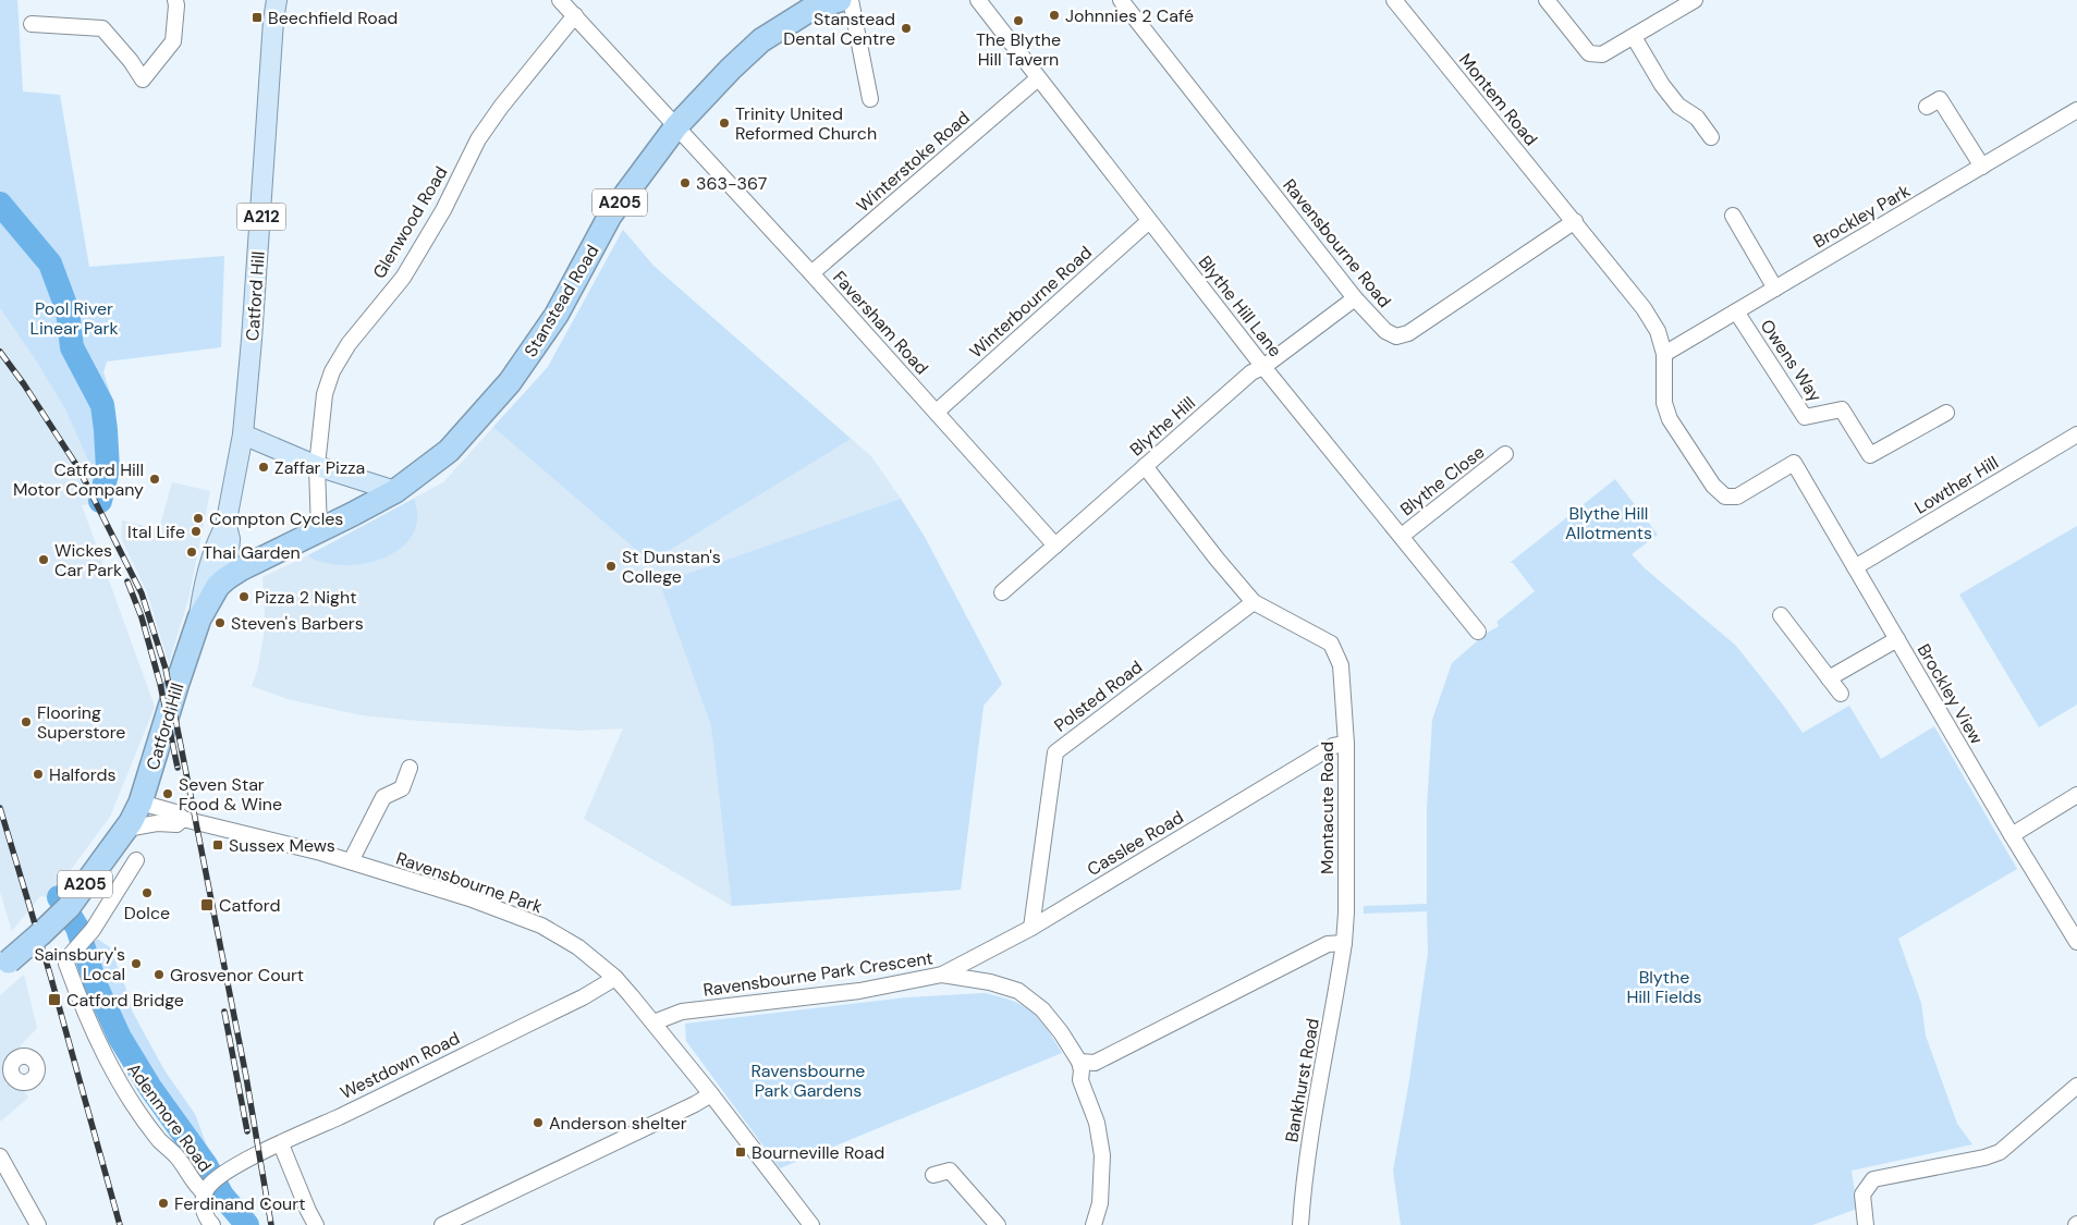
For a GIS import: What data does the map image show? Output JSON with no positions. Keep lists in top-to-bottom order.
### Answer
{
  "streets": {
    "highway": ["A205", "Catford Hill", "Stanstead Road"],
    "main road": ["A212"],
    "street": [
      "Montem Road",
      "Winterstoke Road",
      "Brockley Park",
      "Glenwood Road",
      "Ravensbourne Road",
      "Winterbourne Road",
      "Blythe Hill Lane",
      "Faversham Road",
      "Owens Way",
      "Blythe Hill",
      "Blythe Close",
      "Lowther Hill",
      "Brockley View",
      "Polsted Road",
      "Montacute Road",
      "Casslee Road",
      "Ravensbourne Park",
      "Ravensbourne Park Crescent",
      "Westdown Road",
      "Bankhurst Road",
      "Adenmore Road"
    ]
  },
  "crossings": [
    ["Montem Road", "Brockley Park"],
    ["Montem Road", "Ravensbourne Road"],
    ["Montem Road", "Brockley View"],
    ["Winterstoke Road", "Blythe Hill Lane"],
    ["Winterstoke Road", "Faversham Road"],
    ["A205", "Catford Hill"],
    ["A205", "Ravensbourne Park"],
    ["Brockley Park", "Owens Way"],
    ["Brockley Park", "Brockley View"],
    ["Glenwood Road", "Stanstead Road"],
    ["Ravensbourne Road", "Blythe Hill"],
    ["Catford Hill", "Stanstead Road"],
    ["Catford Hill", "Ravensbourne Park"],
    ["Stanstead Road", "Faversham Road"],
    ["Winterbourne Road", "Blythe Hill Lane"],
    ["Winterbourne Road", "Faversham Road"],
    ["Blythe Hill Lane", "Blythe Hill"],
    ["Blythe Hill Lane", "Blythe Close"],
    ["Faversham Road", "Blythe Hill"],
    ["Blythe Hill", "Montacute Road"],
    ["Lowther Hill", "Brockley View"],
    ["Polsted Road", "Montacute Road"],
    ["Polsted Road", "Casslee Road"],
    ["Montacute Road", "Casslee Road"],
    ["Montacute Road", "Bankhurst Road"],
    ["Casslee Road", "Ravensbourne Park Crescent"],
    ["Ravensbourne Park", "Ravensbourne Park Crescent"],
    ["Ravensbourne Park", "Westdown Road"],
    ["Westdown Road", "Adenmore Road"]
  ],
  "parks": [
    "Pool River Linear Park",
    "Blythe Hill Allotments",
    "Blythe Hill Fields",
    "Ravensbourne Park Gardens"
  ],
  "places": {
    "other": [
      "Johnnies 2 Café",
      "The Blythe Hill Tavern",
      "Stanstead Dental Centre",
      "Trinity United Reformed Church",
      "363-367",
      "Zaffar Pizza",
      "Catford Hill Motor Company",
      "Compton Cycles",
      "Ital Life",
      "Thai Garden",
      "Wickes Car Park",
      "St Dunstan's College",
      "Pizza 2 Night",
      "Steven's Barbers",
      "Flooring Superstore",
      "Halfords",
      "Seven Star Food & Wine",
      "Dolce",
      "Sainsbury's Local",
      "Grosvenor Court",
      "Anderson shelter",
      "Ferdinand Court"
    ],
    "transit": [
      "Beechfield Road",
      "Sussex Mews",
      "Catford",
      "Catford Bridge",
      "Bourneville Road"
    ]
  }
}
